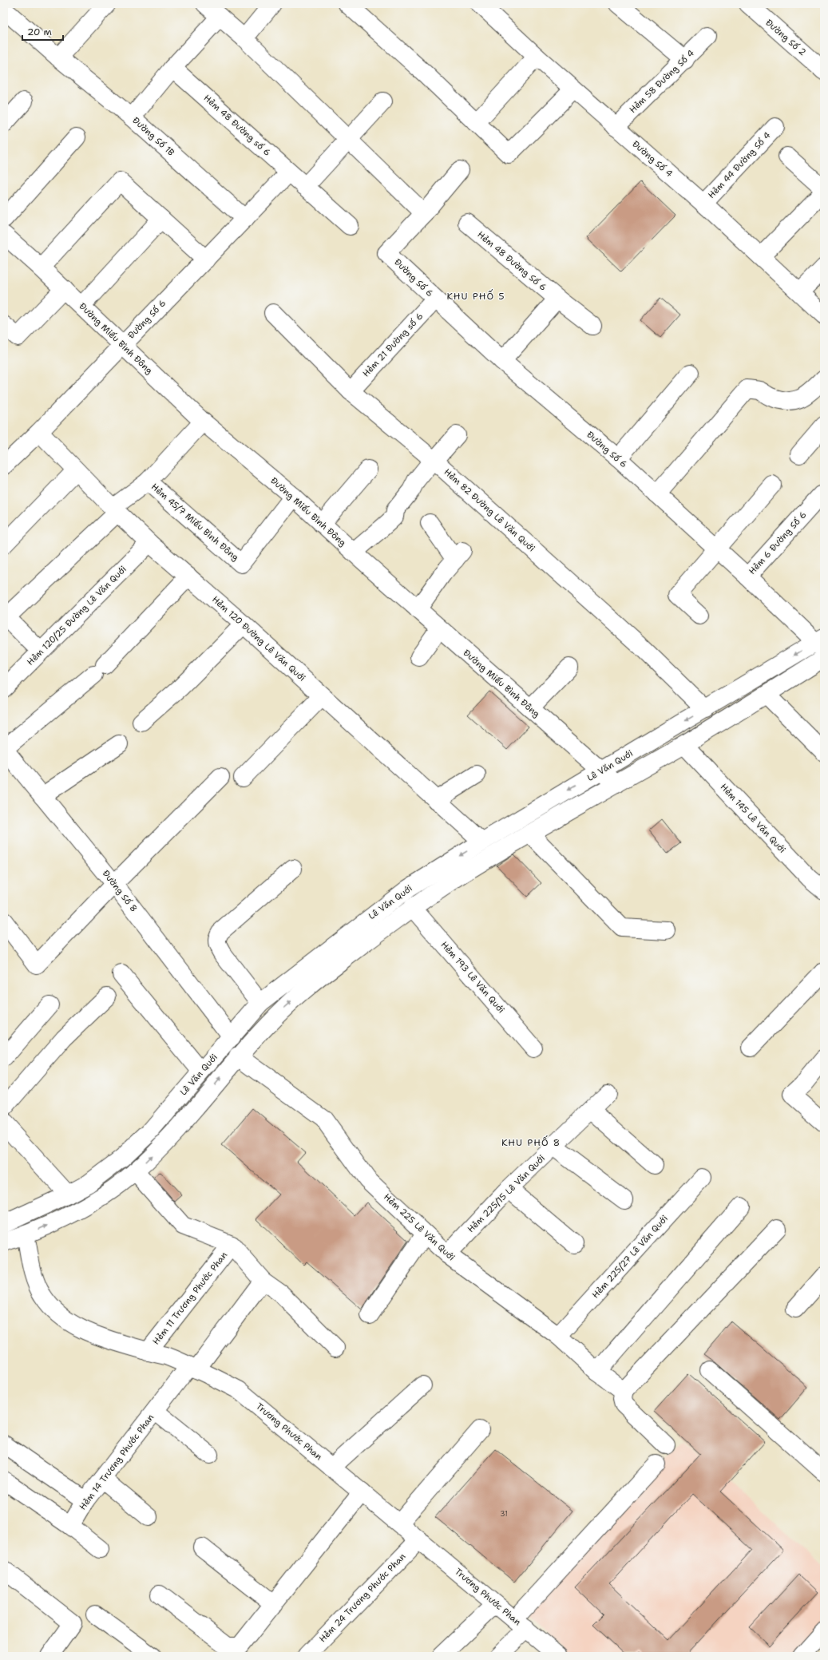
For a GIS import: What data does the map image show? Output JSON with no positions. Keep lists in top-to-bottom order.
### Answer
{
  "streets": {
    "street": [
      "Đường Số 2",
      "Hẻm 58 Đường Số 4",
      "Hẻm 48 Đường số 6",
      "Đường Số 1B",
      "Đường Số 4",
      "Hẻm 44 Đường Số 4",
      "Hẻm 48 Đường Số 6",
      "Đường Số 6",
      "Đường Miếu Bình Đông",
      "Hẻm 21 Đường số 6",
      "Hẻm 82 Đường Lê Văn Quới",
      "Hẻm 45/7 Miếu Bình Đông",
      "Hẻm 6 Đường Số 6",
      "Hẻm 120/25 Đường Lê Văn Quới",
      "Hẻm 120 Đường Lê Văn Quới",
      "Lê Văn Quới",
      "Hẻm 145 Lê Văn Quới",
      "Đường Số 8",
      "Hẻm 193 Lê Văn Quới",
      "Hẻm 225/15 Lê Văn Quới",
      "Hẻm 225 Lê Văn Quới",
      "Hẻm 225/27 Lê Văn Quới",
      "Hẻm 11 Trương Phước Phan",
      "Trương Phước Phan",
      "Hẻm 14 Trương Phước Phan",
      "Hẻm 24 Trương Phước Phan"
    ]
  },
  "crossings": [
    ["Hẻm 58 Đường Số 4", "Đường Số 4"],
    ["Hẻm 48 Đường số 6", "Đường Số 6"],
    ["Đường Số 1B", "Đường Số 6"],
    ["Đường Số 4", "Hẻm 44 Đường Số 4"],
    ["Đường Số 6", "Đường Miếu Bình Đông"],
    ["Đường Số 6", "Hẻm 21 Đường số 6"],
    ["Đường Số 6", "Hẻm 6 Đường Số 6"],
    ["Đường Số 6", "Hẻm 120 Đường Lê Văn Quới"],
    ["Đường Số 6", "Lê Văn Quới"],
    ["Đường Miếu Bình Đông", "Hẻm 45/7 Miếu Bình Đông"],
    ["Đường Miếu Bình Đông", "Lê Văn Quới"],
    ["Hẻm 21 Đường số 6", "Hẻm 82 Đường Lê Văn Quới"],
    ["Hẻm 82 Đường Lê Văn Quới", "Lê Văn Quới"],
    ["Hẻm 120/25 Đường Lê Văn Quới", "Hẻm 120 Đường Lê Văn Quới"],
    ["Hẻm 120 Đường Lê Văn Quới", "Lê Văn Quới"],
    ["Lê Văn Quới", "Hẻm 145 Lê Văn Quới"],
    ["Lê Văn Quới", "Đường Số 8"],
    ["Lê Văn Quới", "Hẻm 193 Lê Văn Quới"],
    ["Lê Văn Quới", "Hẻm 225 Lê Văn Quới"],
    ["Lê Văn Quới", "Trương Phước Phan"],
    ["Hẻm 225/15 Lê Văn Quới", "Hẻm 225 Lê Văn Quới"],
    ["Hẻm 225 Lê Văn Quới", "Hẻm 225/27 Lê Văn Quới"],
    ["Hẻm 11 Trương Phước Phan", "Trương Phước Phan"],
    ["Trương Phước Phan", "Hẻm 14 Trương Phước Phan"],
    ["Trương Phước Phan", "Hẻm 24 Trương Phước Phan"]
  ],
  "districts": ["KHU PHỐ 5", "KHU PHỐ 8"],
  "house_numbers": ["31"],
  "scale_bar": "20 m"
}
